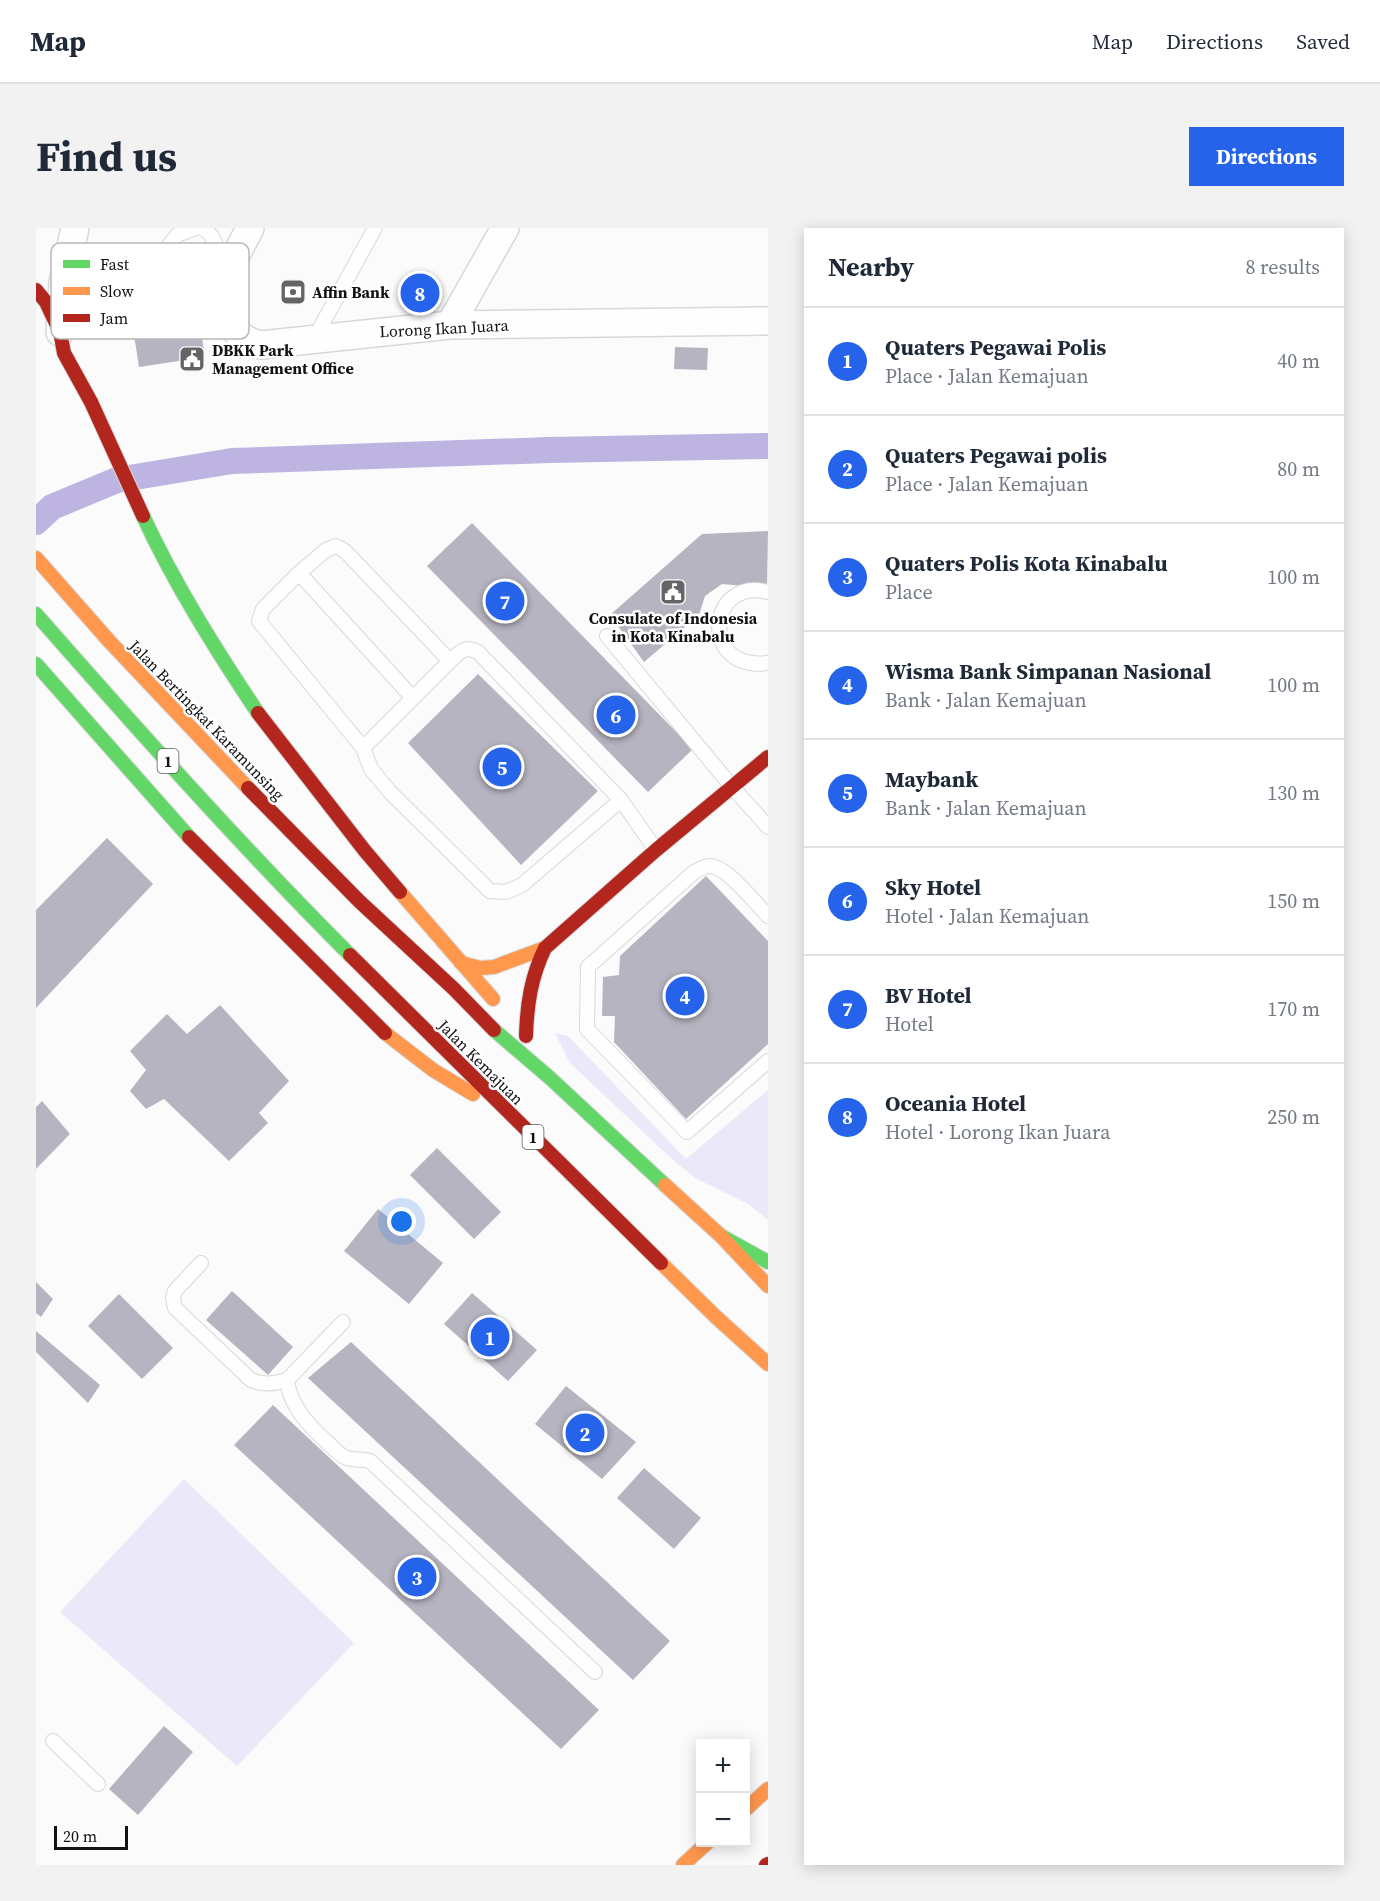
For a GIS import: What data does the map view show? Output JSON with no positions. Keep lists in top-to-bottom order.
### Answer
{
  "streets": {
    "main road": ["Jalan Bertingkat Karamunsing", "1", "Jalan Kemajuan"],
    "street": ["Lorong Ikan Juara"]
  },
  "crossings": [
    ["Jalan Bertingkat Karamunsing", "Jalan Kemajuan"]
  ],
  "places": {
    "bank": ["Affin Bank"],
    "public building": ["DBKK Park Management Office", "Consulate of Indonesia in Kota Kinabalu"]
  },
  "legend": ["Fast", "Slow", "Jam"],
  "scale_bar": "20 m",
  "page": {
    "header": "Map",
    "nav": ["Map", "Directions", "Saved"],
    "title": "Find us",
    "buttons": "Directions",
    "heading": ["Nearby", "8 results"],
    "pins": [
      "8",
      "7",
      "6",
      "5",
      "4",
      "1",
      "2",
      "3"
    ],
    "list": [
      {
        "mark": "1",
        "name": "Quaters Pegawai Polis",
        "note": "Place · Jalan Kemajuan",
        "value": "40 m"
      },
      {
        "mark": "2",
        "name": "Quaters Pegawai polis",
        "note": "Place · Jalan Kemajuan",
        "value": "80 m"
      },
      {
        "mark": "3",
        "name": "Quaters Polis Kota Kinabalu",
        "note": "Place",
        "value": "100 m"
      },
      {
        "mark": "4",
        "name": "Wisma Bank Simpanan Nasional",
        "note": "Bank · Jalan Kemajuan",
        "value": "100 m"
      },
      {
        "mark": "5",
        "name": "Maybank",
        "note": "Bank · Jalan Kemajuan",
        "value": "130 m"
      },
      {
        "mark": "6",
        "name": "Sky Hotel",
        "note": "Hotel · Jalan Kemajuan",
        "value": "150 m"
      },
      {
        "mark": "7",
        "name": "BV Hotel",
        "note": "Hotel",
        "value": "170 m"
      },
      {
        "mark": "8",
        "name": "Oceania Hotel",
        "note": "Hotel · Lorong Ikan Juara",
        "value": "250 m"
      }
    ],
    "map_buttons": ["+", "−"],
    "scale": "20 m"
  }
}
